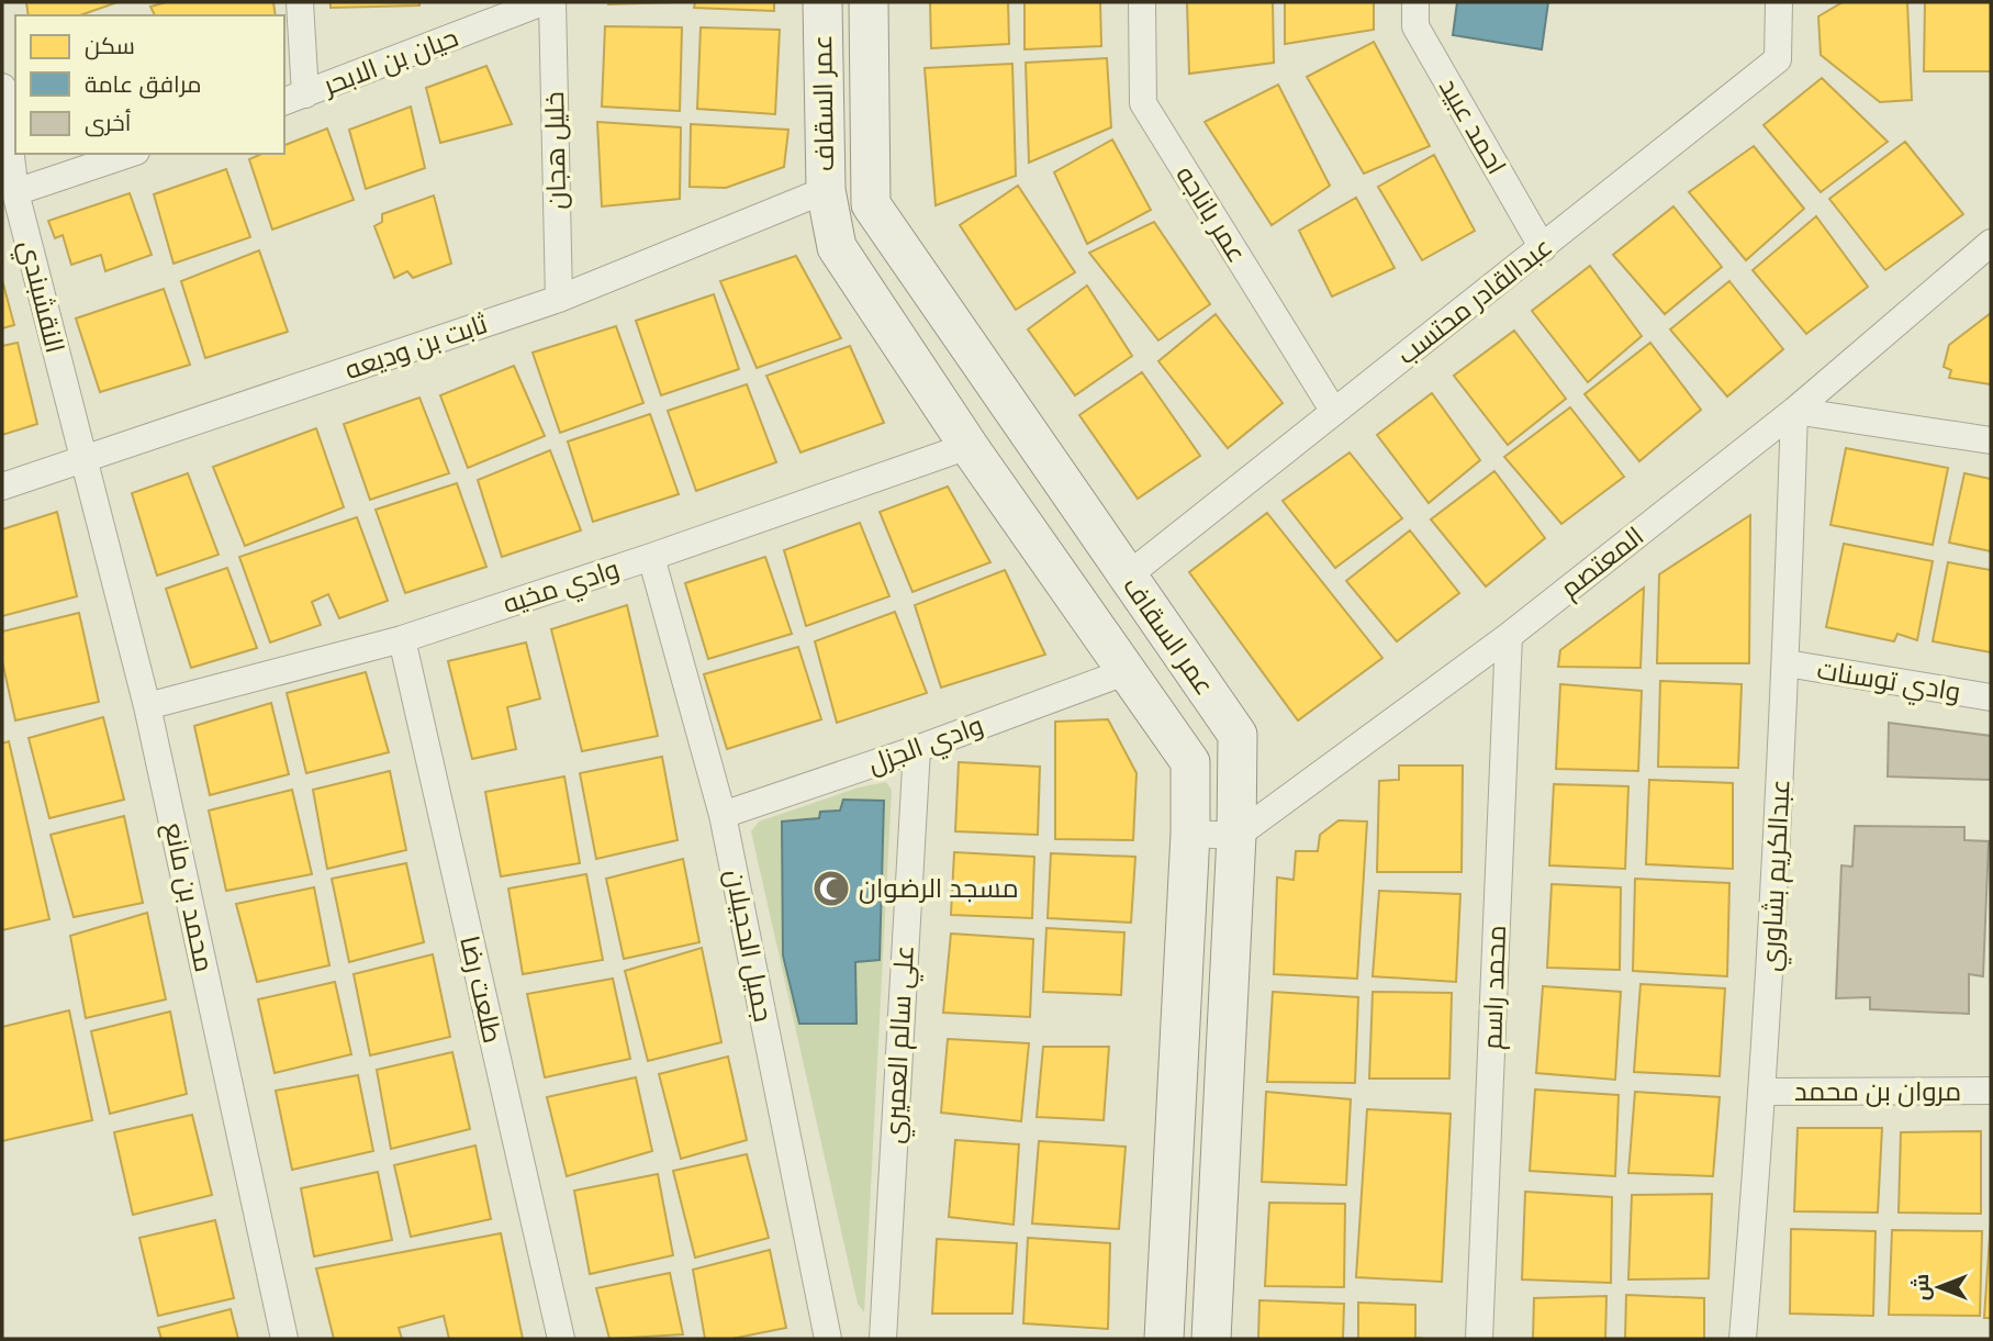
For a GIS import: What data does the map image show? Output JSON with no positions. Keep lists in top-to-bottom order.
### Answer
{
  "streets": {
    "street": [
      "حيان بن الابحر",
      "عمر السقاف",
      "احمد عبيد",
      "خليل هجان",
      "عمر باناجه",
      "النقشبندي",
      "عبدالقادر محتسب",
      "ثابت بن وديعه",
      "المعتصم",
      "وادي مخيه",
      "وادي توسنات",
      "وادي الجزل",
      "عبدالكريم بشاوري",
      "محمد بن مانع",
      "جميل الحجيلان",
      "محمد راسم",
      "طلعت رضا",
      "علي سالم العميري",
      "مروان بن محمد"
    ]
  },
  "crossings": [
    ["عمر السقاف", "عبدالقادر محتسب"],
    ["عمر السقاف", "ثابت بن وديعه"],
    ["عمر السقاف", "المعتصم"],
    ["عمر السقاف", "وادي مخيه"],
    ["عمر السقاف", "وادي الجزل"],
    ["احمد عبيد", "عبدالقادر محتسب"],
    ["خليل هجان", "ثابت بن وديعه"],
    ["عمر باناجه", "عبدالقادر محتسب"],
    ["النقشبندي", "ثابت بن وديعه"],
    ["النقشبندي", "محمد بن مانع"],
    ["ثابت بن وديعه", "محمد بن مانع"],
    ["المعتصم", "عبدالكريم بشاوري"],
    ["المعتصم", "محمد راسم"],
    ["وادي مخيه", "محمد بن مانع"],
    ["وادي مخيه", "جميل الحجيلان"],
    ["وادي مخيه", "طلعت رضا"],
    ["وادي توسنات", "عبدالكريم بشاوري"],
    ["وادي الجزل", "جميل الحجيلان"],
    ["وادي الجزل", "علي سالم العميري"],
    ["عبدالكريم بشاوري", "مروان بن محمد"]
  ],
  "places": {
    "mosque": ["مسجد الرضوان"]
  },
  "legend": ["سكن", "مرافق عامة", "أخرى"],
  "north": "left"
}
